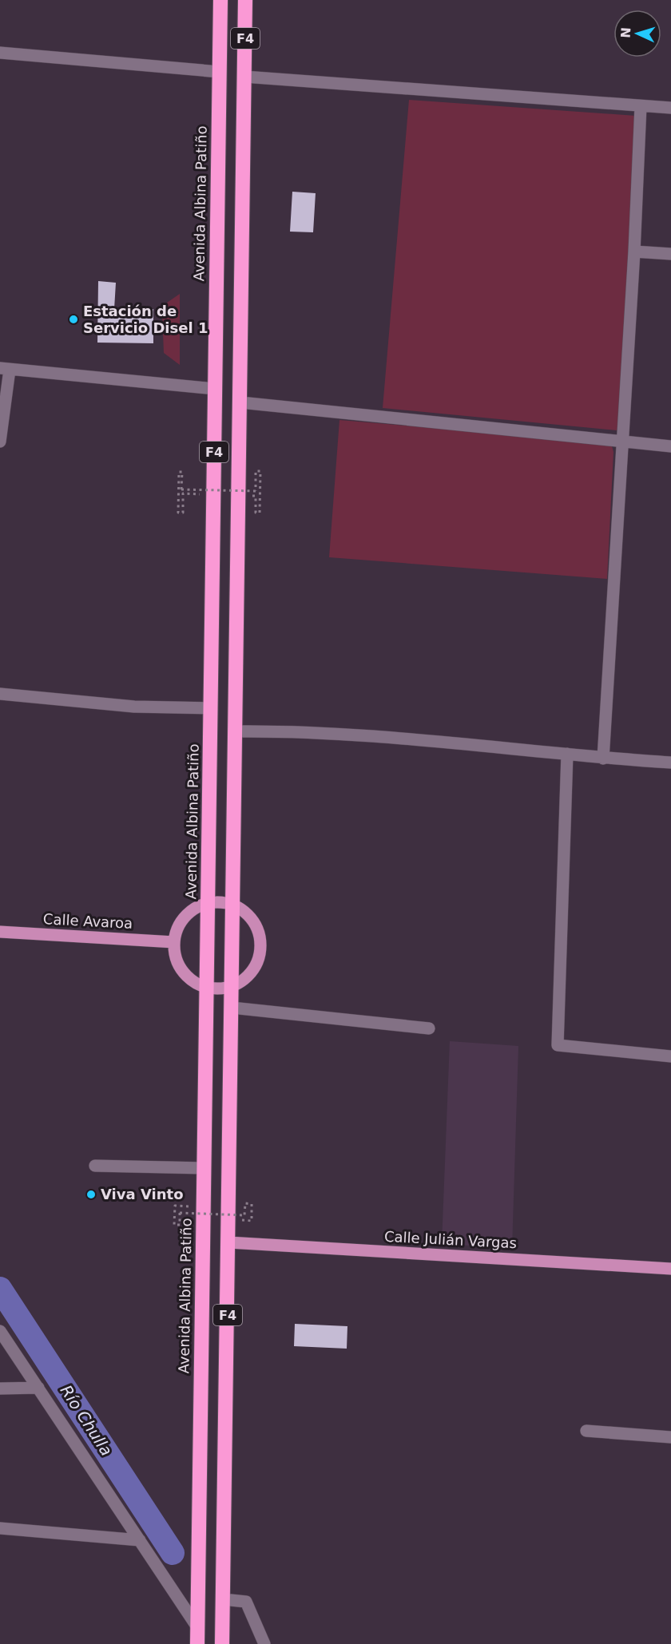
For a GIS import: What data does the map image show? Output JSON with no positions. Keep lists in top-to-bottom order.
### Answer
{
  "streets": {
    "highway": ["F4", "Avenida Albina Patiño"],
    "main road": ["Calle Avaroa", "Calle Julián Vargas"]
  },
  "crossings": [
    ["F4", "Calle Julián Vargas"]
  ],
  "water": ["Río Chulla"],
  "places": ["Estación de Servicio Disel 1", "Viva Vinto"],
  "north": "left"
}
